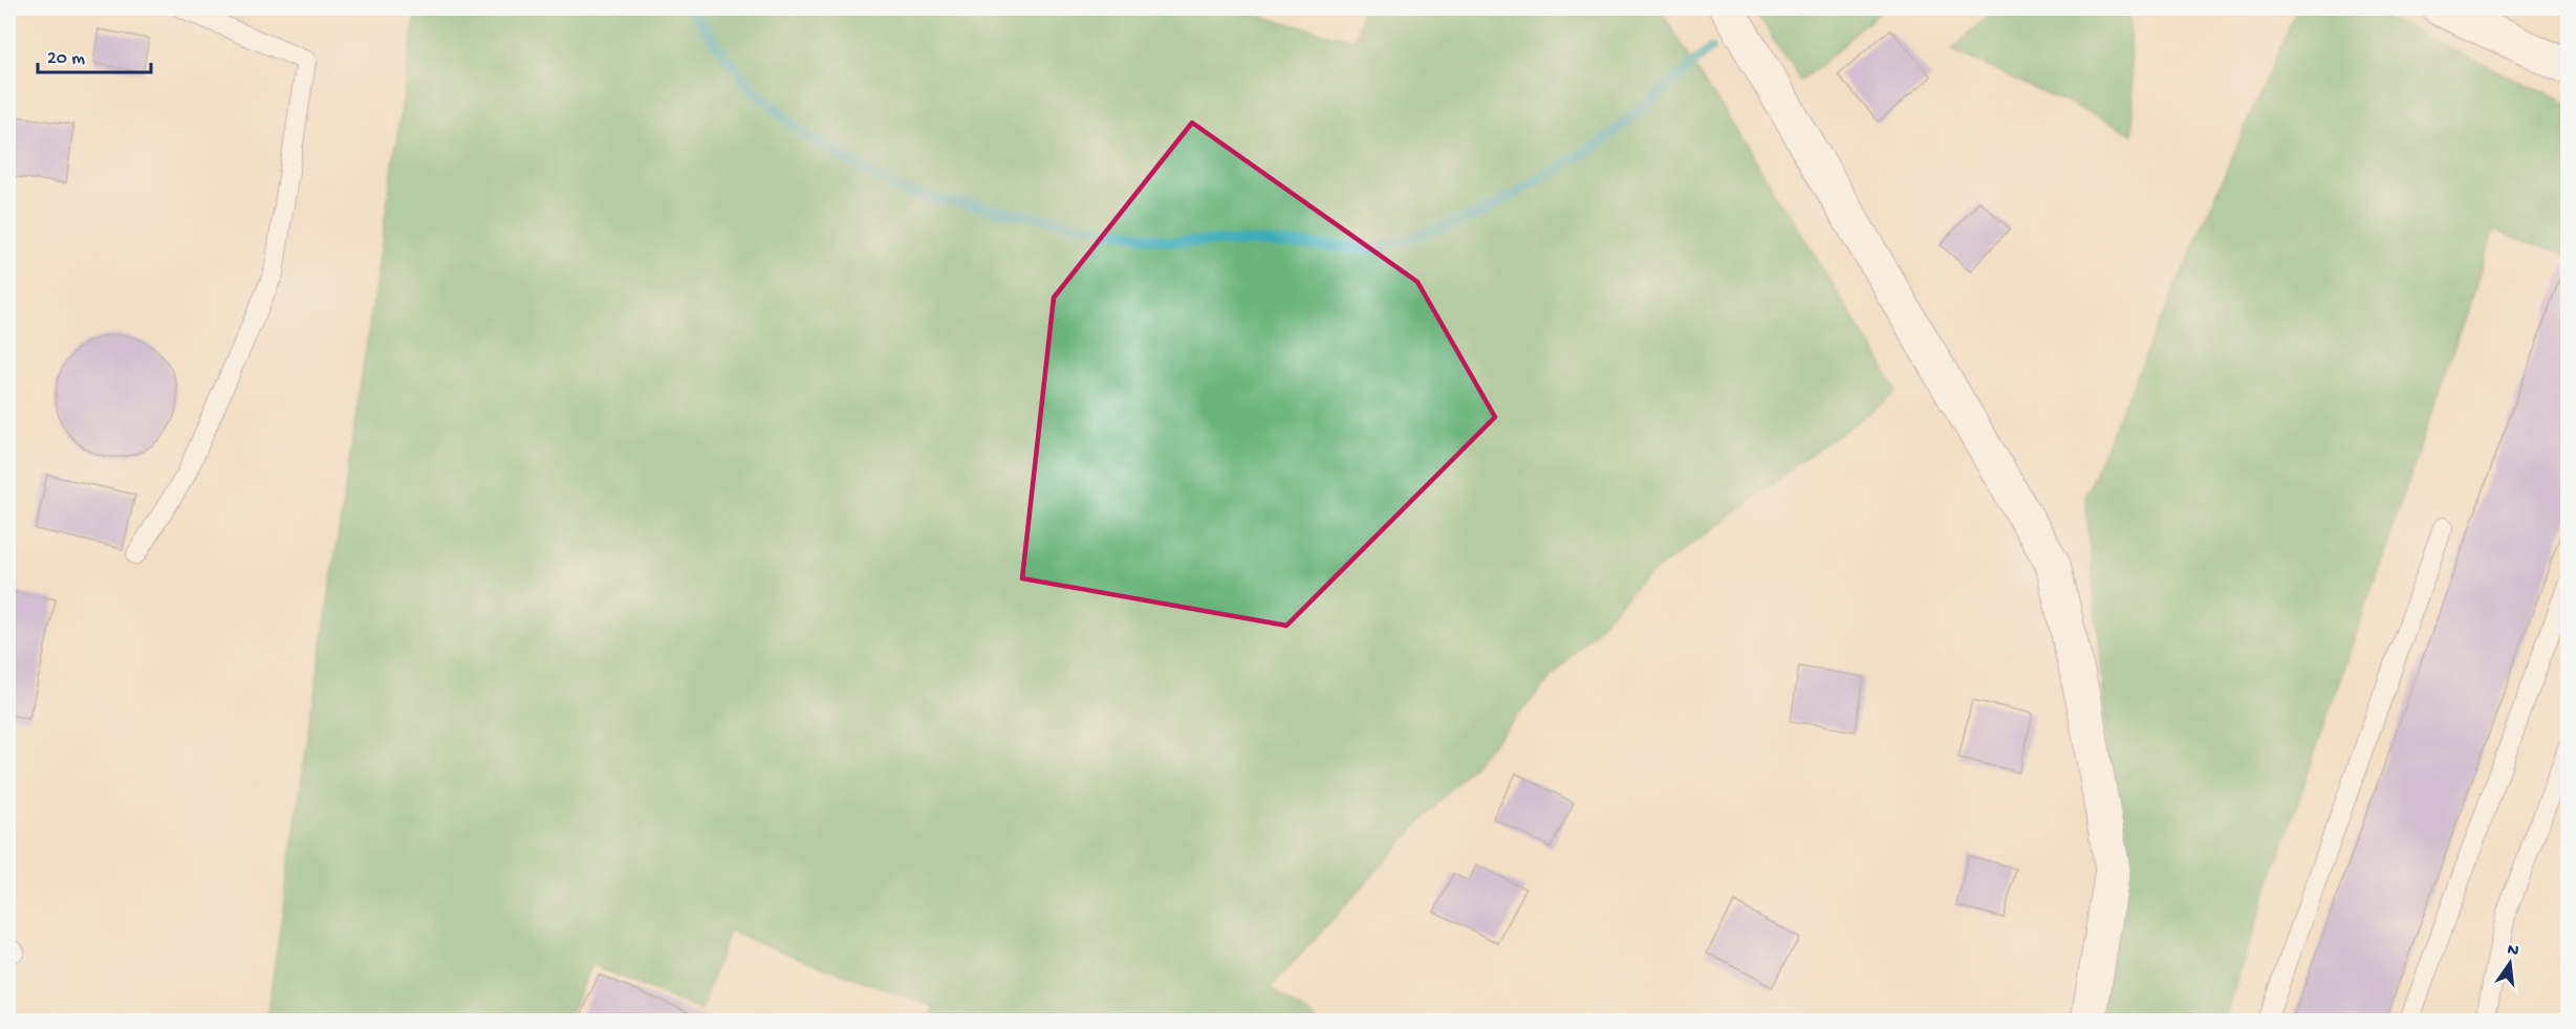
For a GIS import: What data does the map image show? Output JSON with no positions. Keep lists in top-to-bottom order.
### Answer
{
  "scale_bar": "20 m",
  "north": "top"
}
